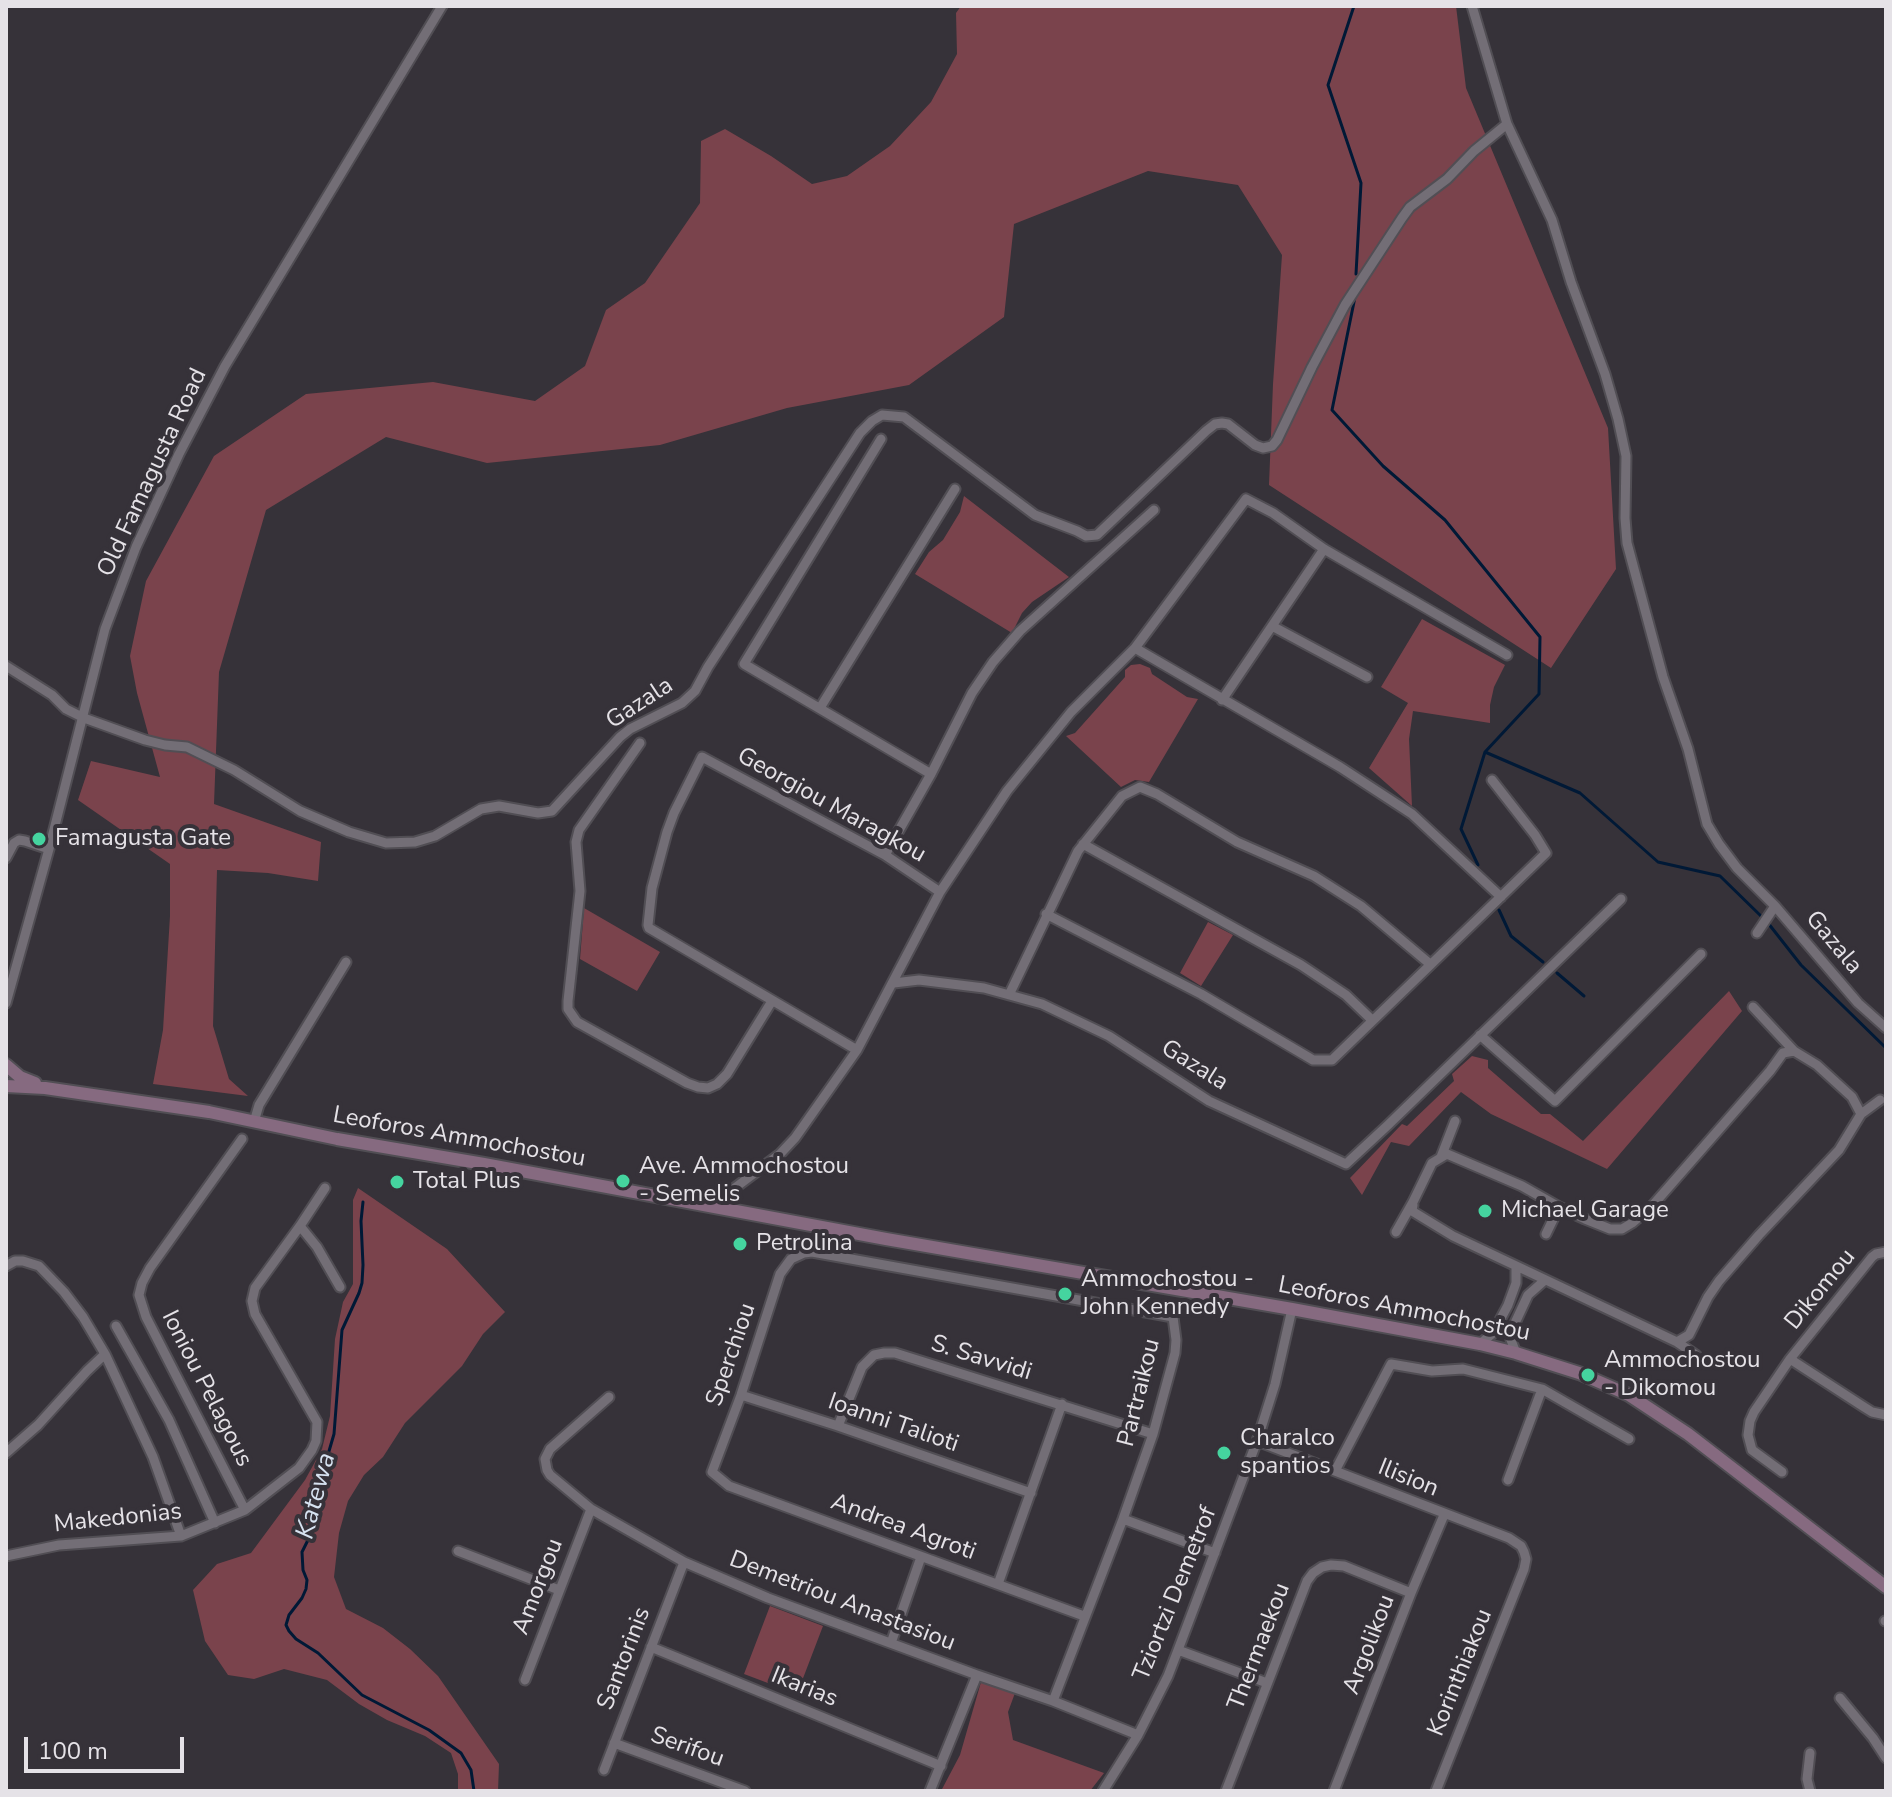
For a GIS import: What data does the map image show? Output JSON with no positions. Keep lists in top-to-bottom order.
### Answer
{
  "streets": {
    "main road": ["Leoforos Ammochostou"],
    "street": [
      "Old Famagusta Road",
      "Gazala",
      "Georgiou Maragkou",
      "Dikomou",
      "Sperchiou",
      "S. Savvidi",
      "Ioniou Pelagous",
      "Partraikou",
      "Ioanni Talioti",
      "Ilision",
      "Makedonias",
      "Andrea Agroti",
      "Amorgou",
      "Tziortzi Demetrof",
      "Demetriou Anastasiou",
      "Argolikou",
      "Thermaekou",
      "Santorinis",
      "Korinthiakou",
      "Ikarias",
      "Serifou"
    ]
  },
  "crossings": [
    ["Old Famagusta Road", "Gazala"],
    ["Leoforos Ammochostou", "Tziortzi Demetrof"],
    ["Sperchiou", "Partraikou"],
    ["Sperchiou", "Ioanni Talioti"],
    ["Sperchiou", "Andrea Agroti"],
    ["S. Savvidi", "Partraikou"],
    ["S. Savvidi", "Ioanni Talioti"],
    ["Ioniou Pelagous", "Makedonias"],
    ["Partraikou", "Andrea Agroti"],
    ["Partraikou", "Demetriou Anastasiou"],
    ["Ilision", "Tziortzi Demetrof"],
    ["Ilision", "Argolikou"],
    ["Ilision", "Korinthiakou"],
    ["Amorgou", "Demetriou Anastasiou"],
    ["Tziortzi Demetrof", "Demetriou Anastasiou"],
    ["Demetriou Anastasiou", "Santorinis"],
    ["Argolikou", "Thermaekou"],
    ["Santorinis", "Ikarias"],
    ["Santorinis", "Serifou"]
  ],
  "water": ["Katewa"],
  "places": [
    "Famagusta Gate",
    "Ave. Ammochostou - Semelis",
    "Total Plus",
    "Michael Garage",
    "Petrolina",
    "Ammochostou - John Kennedy",
    "Ammochostou - Dikomou",
    "Charalco spantios"
  ],
  "scale_bar": "100 m"
}
